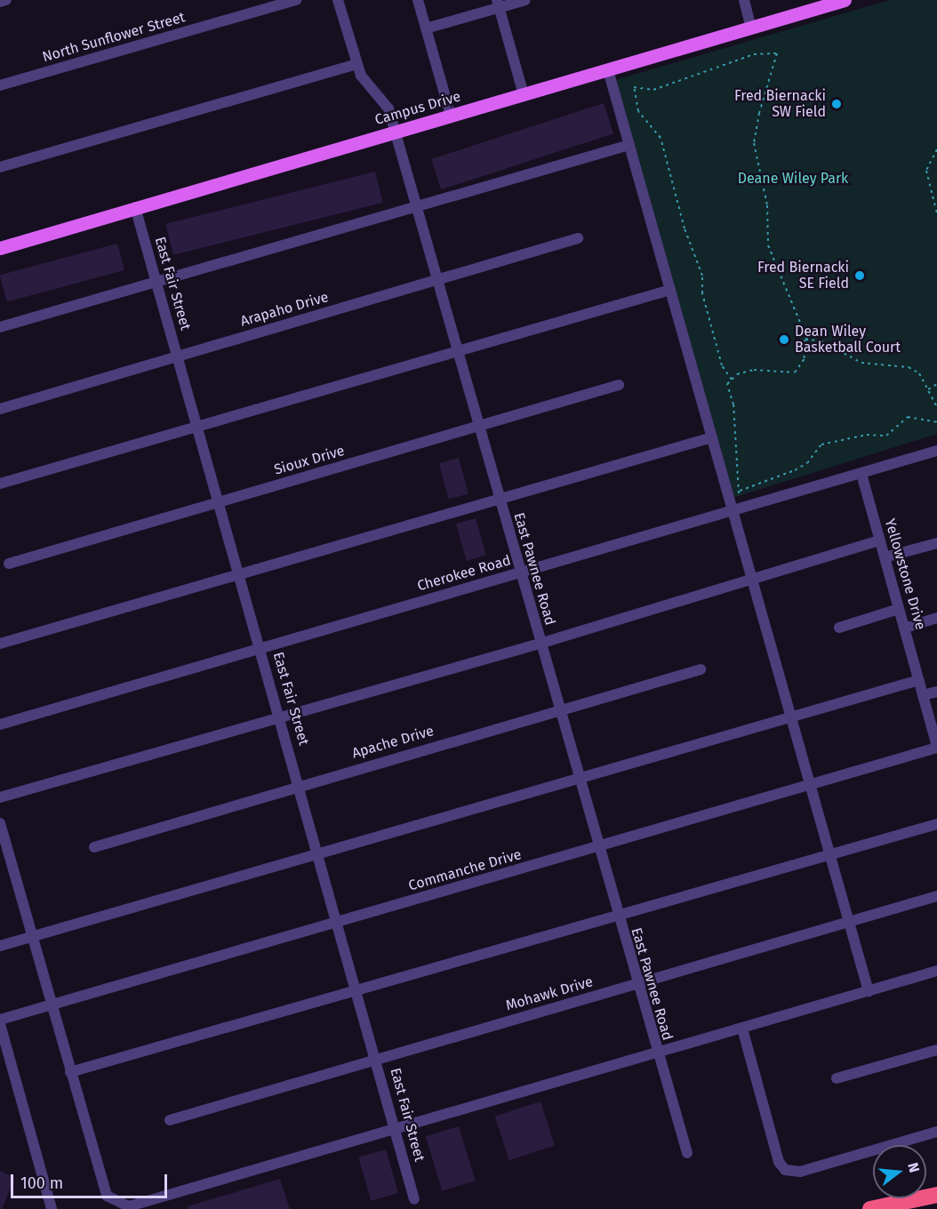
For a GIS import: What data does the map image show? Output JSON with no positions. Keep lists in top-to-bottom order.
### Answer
{
  "streets": {
    "main road": ["Campus Drive"],
    "street": [
      "North Sunflower Street",
      "East Fair Street",
      "Arapaho Drive",
      "Sioux Drive",
      "East Pawnee Road",
      "Cherokee Road",
      "Yellowstone Drive",
      "Apache Drive",
      "Commanche Drive",
      "Mohawk Drive"
    ]
  },
  "crossings": [
    ["Campus Drive", "East Fair Street"],
    ["Campus Drive", "East Pawnee Road"],
    ["East Fair Street", "Arapaho Drive"],
    ["East Fair Street", "Sioux Drive"],
    ["East Fair Street", "Cherokee Road"],
    ["East Fair Street", "Apache Drive"],
    ["East Fair Street", "Commanche Drive"],
    ["East Fair Street", "Mohawk Drive"],
    ["Arapaho Drive", "East Pawnee Road"],
    ["Sioux Drive", "East Pawnee Road"],
    ["East Pawnee Road", "Cherokee Road"],
    ["East Pawnee Road", "Apache Drive"],
    ["East Pawnee Road", "Commanche Drive"],
    ["East Pawnee Road", "Mohawk Drive"],
    ["Cherokee Road", "Yellowstone Drive"],
    ["Yellowstone Drive", "Commanche Drive"]
  ],
  "parks": ["Deane Wiley Park"],
  "places": ["Fred Biernacki SW Field", "Fred Biernacki SE Field", "Dean Wiley Basketball Court"],
  "scale_bar": "100 m",
  "north": "right"
}
